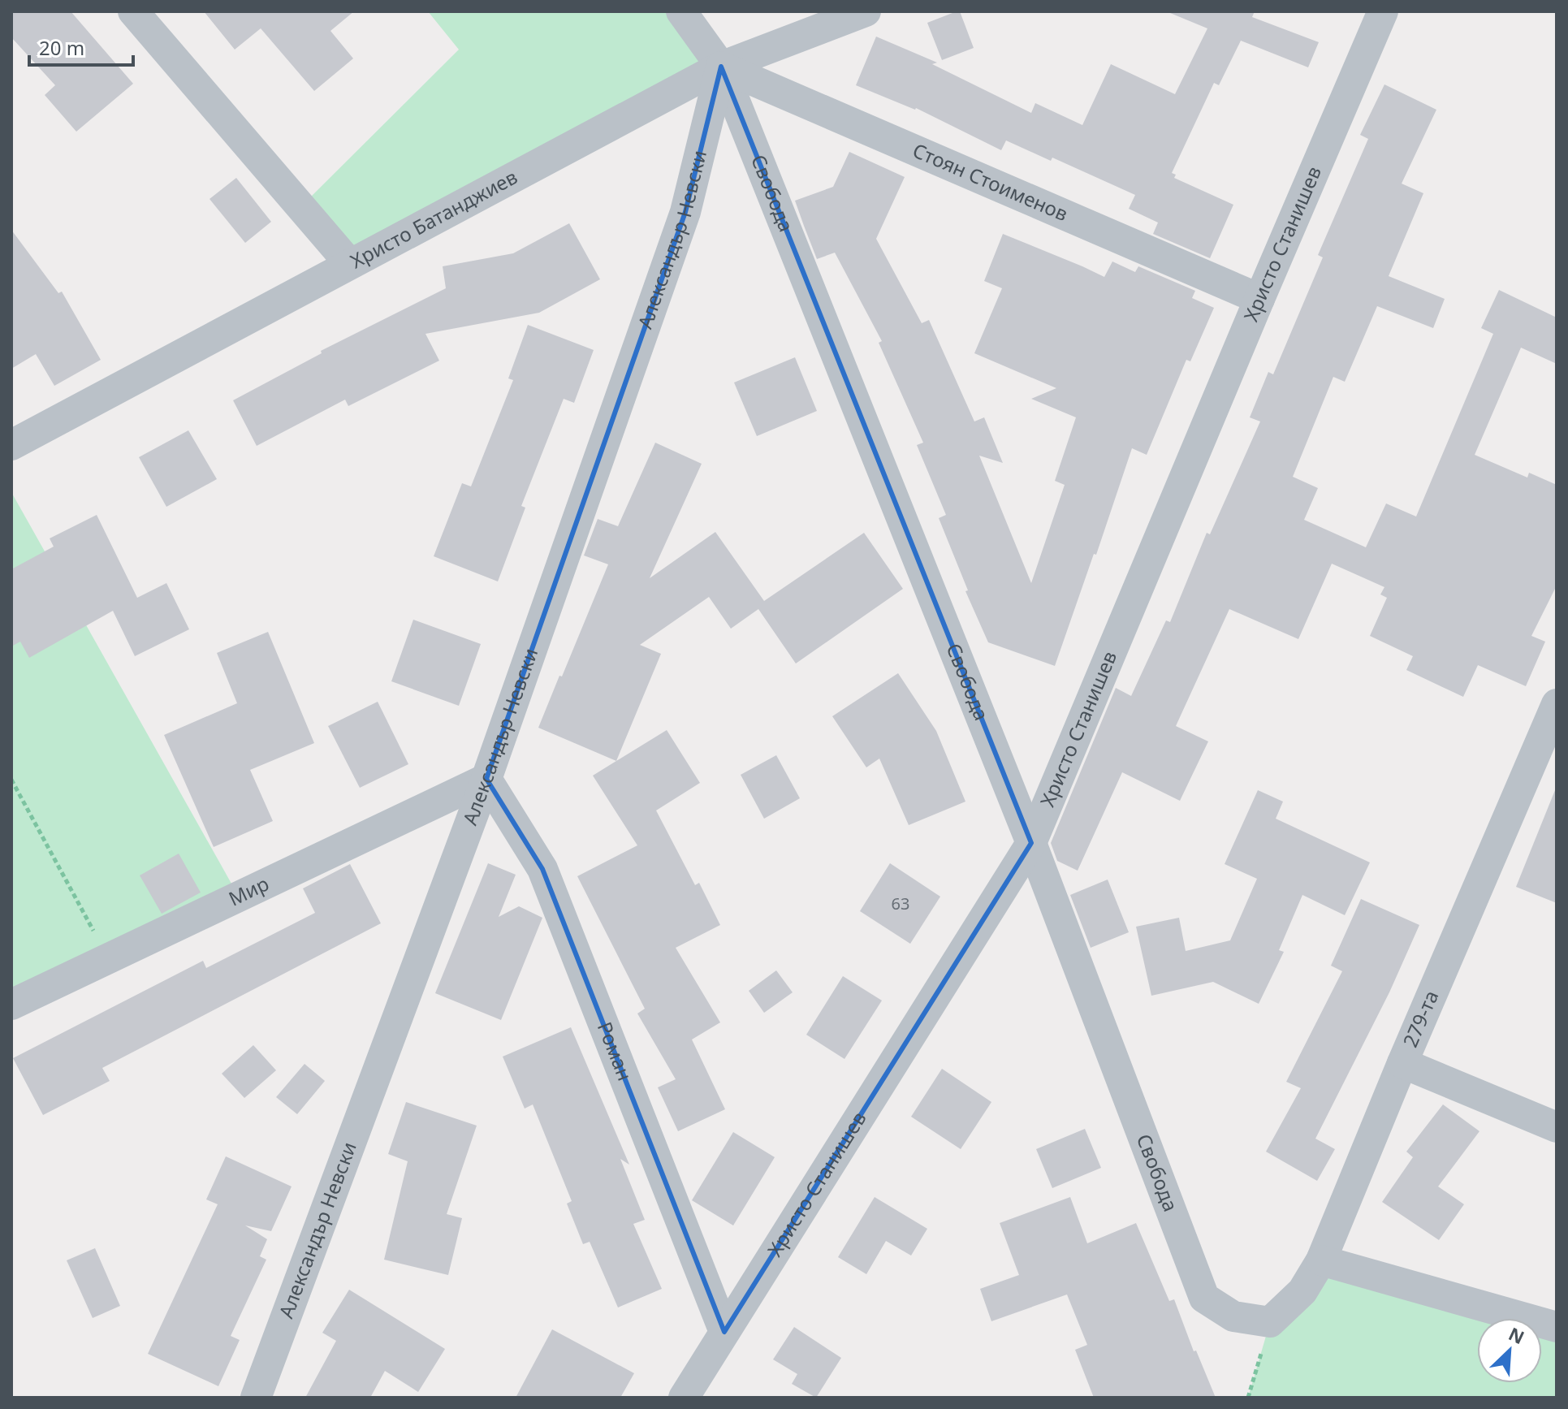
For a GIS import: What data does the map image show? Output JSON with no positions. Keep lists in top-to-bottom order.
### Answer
{
  "streets": {
    "street": [
      "Стоян Стоименов",
      "Свобода",
      "Христо Батанджиев",
      "Александър Невски",
      "Христо Станишев",
      "Мир",
      "279-та",
      "Роман"
    ]
  },
  "crossings": [
    ["Стоян Стоименов", "Свобода"],
    ["Стоян Стоименов", "Христо Батанджиев"],
    ["Стоян Стоименов", "Александър Невски"],
    ["Стоян Стоименов", "Христо Станишев"],
    ["Свобода", "Христо Батанджиев"],
    ["Свобода", "Александър Невски"],
    ["Свобода", "Христо Станишев"],
    ["Свобода", "279-та"],
    ["Христо Батанджиев", "Александър Невски"],
    ["Александър Невски", "Мир"],
    ["Александър Невски", "Роман"],
    ["Христо Станишев", "Роман"],
    ["Мир", "Роман"]
  ],
  "house_numbers": ["63"],
  "scale_bar": "20 m",
  "north": "top right"
}
